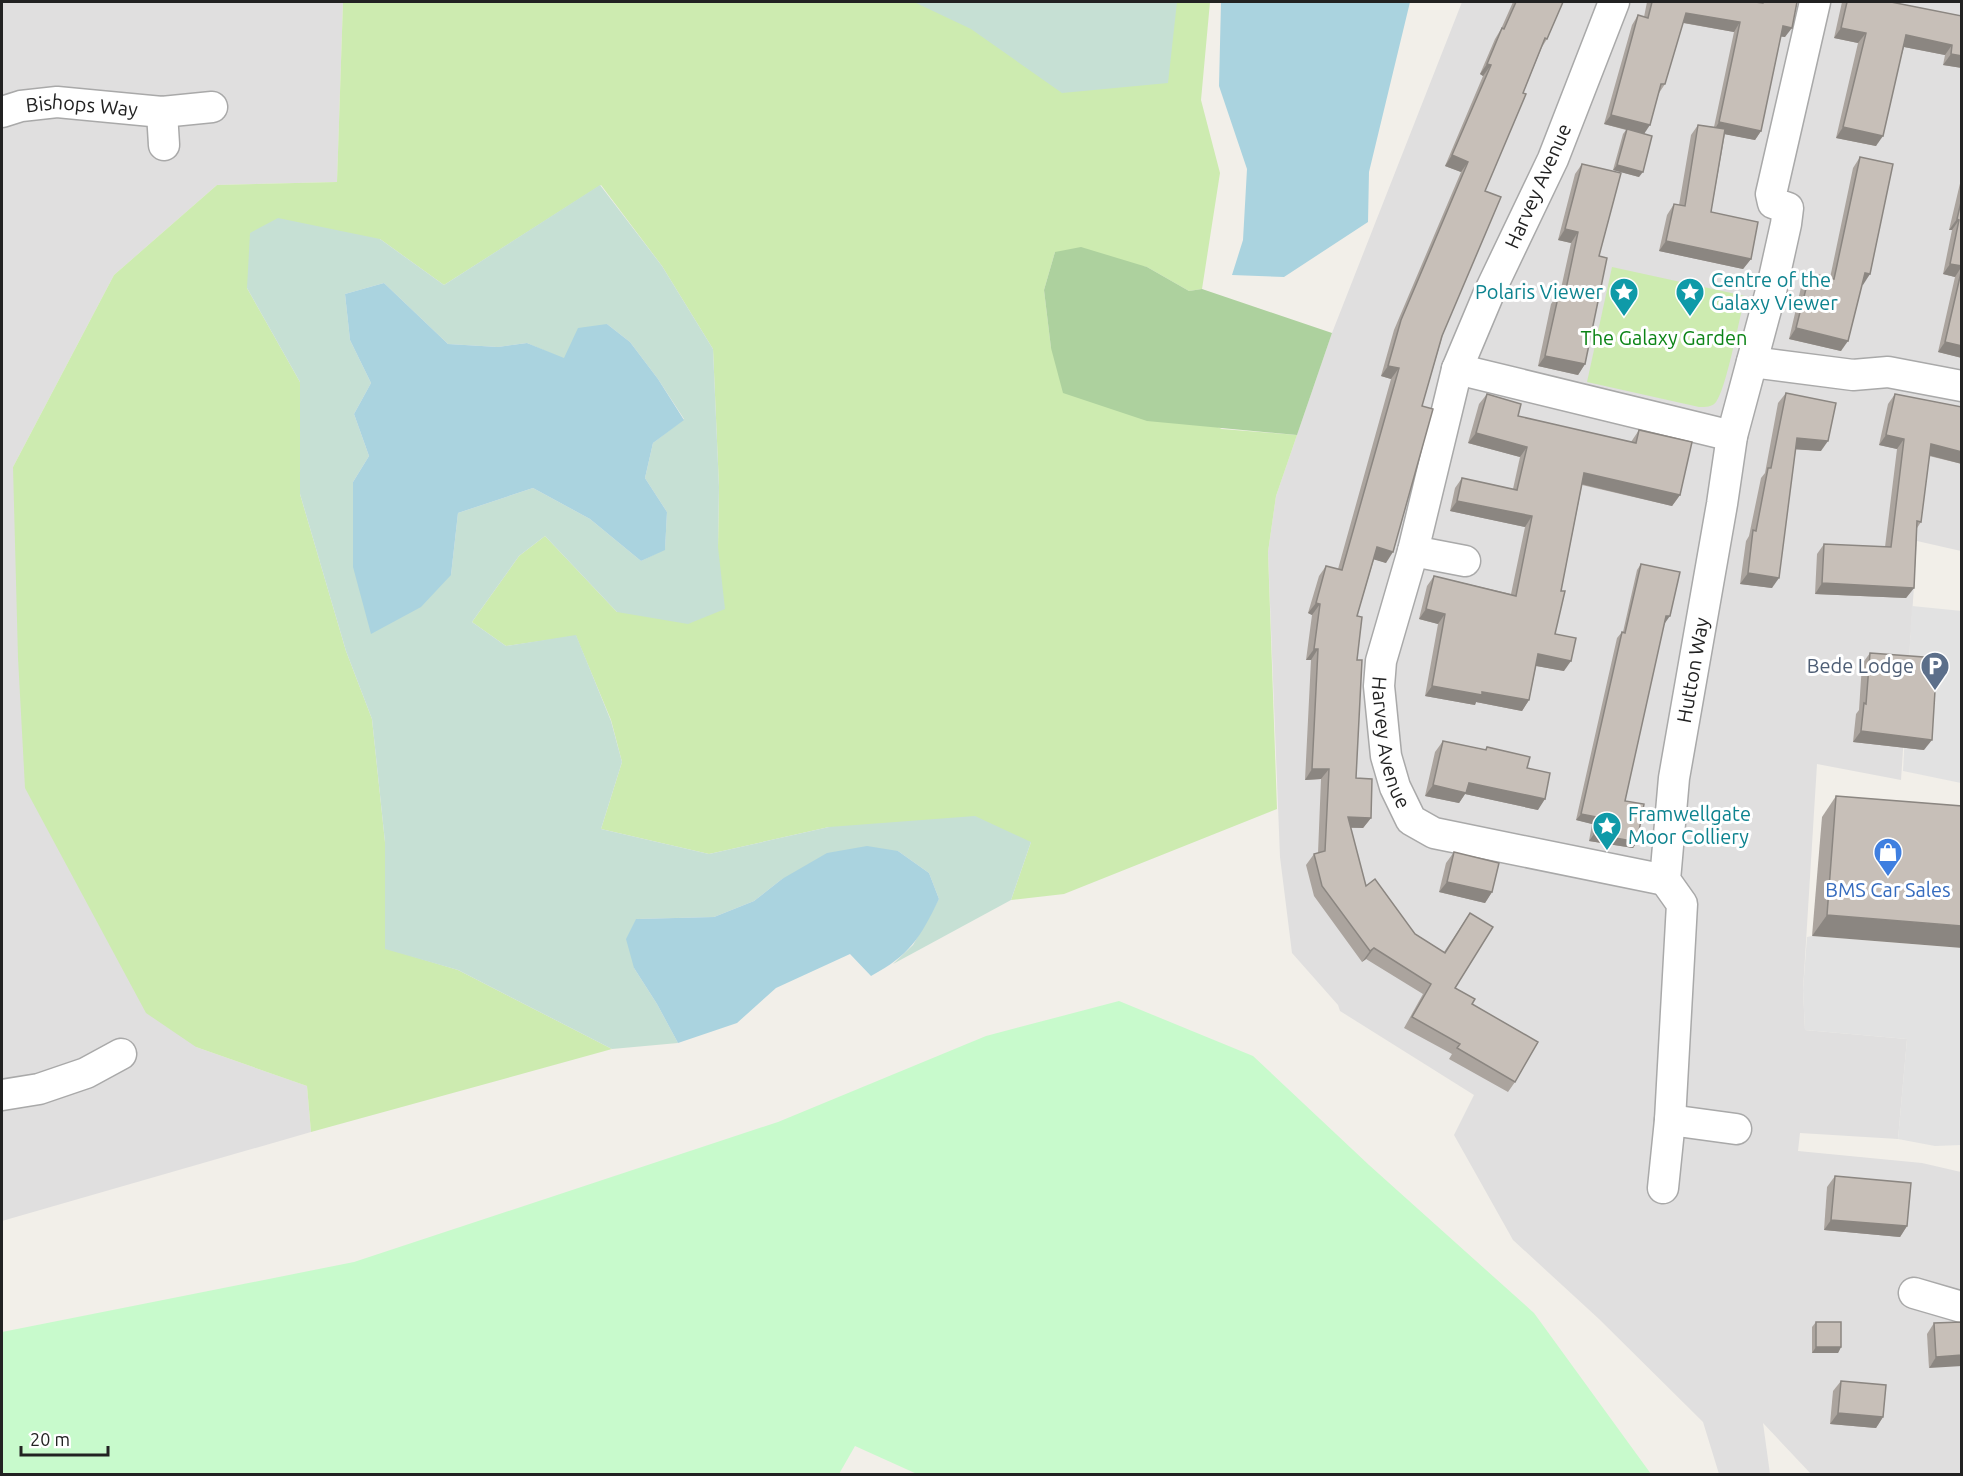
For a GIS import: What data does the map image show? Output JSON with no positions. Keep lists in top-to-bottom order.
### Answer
{
  "streets": {
    "street": ["Bishops Way", "Harvey Avenue", "Hutton Way"]
  },
  "crossings": [
    ["Harvey Avenue", "Hutton Way"]
  ],
  "parks": ["The Galaxy Garden"],
  "places": {
    "place": ["Polaris Viewer", "Centre of the Galaxy Viewer", "Framwellgate Moor Colliery"],
    "parking": ["Bede Lodge"],
    "shop": ["BMS Car Sales"]
  },
  "scale_bar": "20 m"
}
